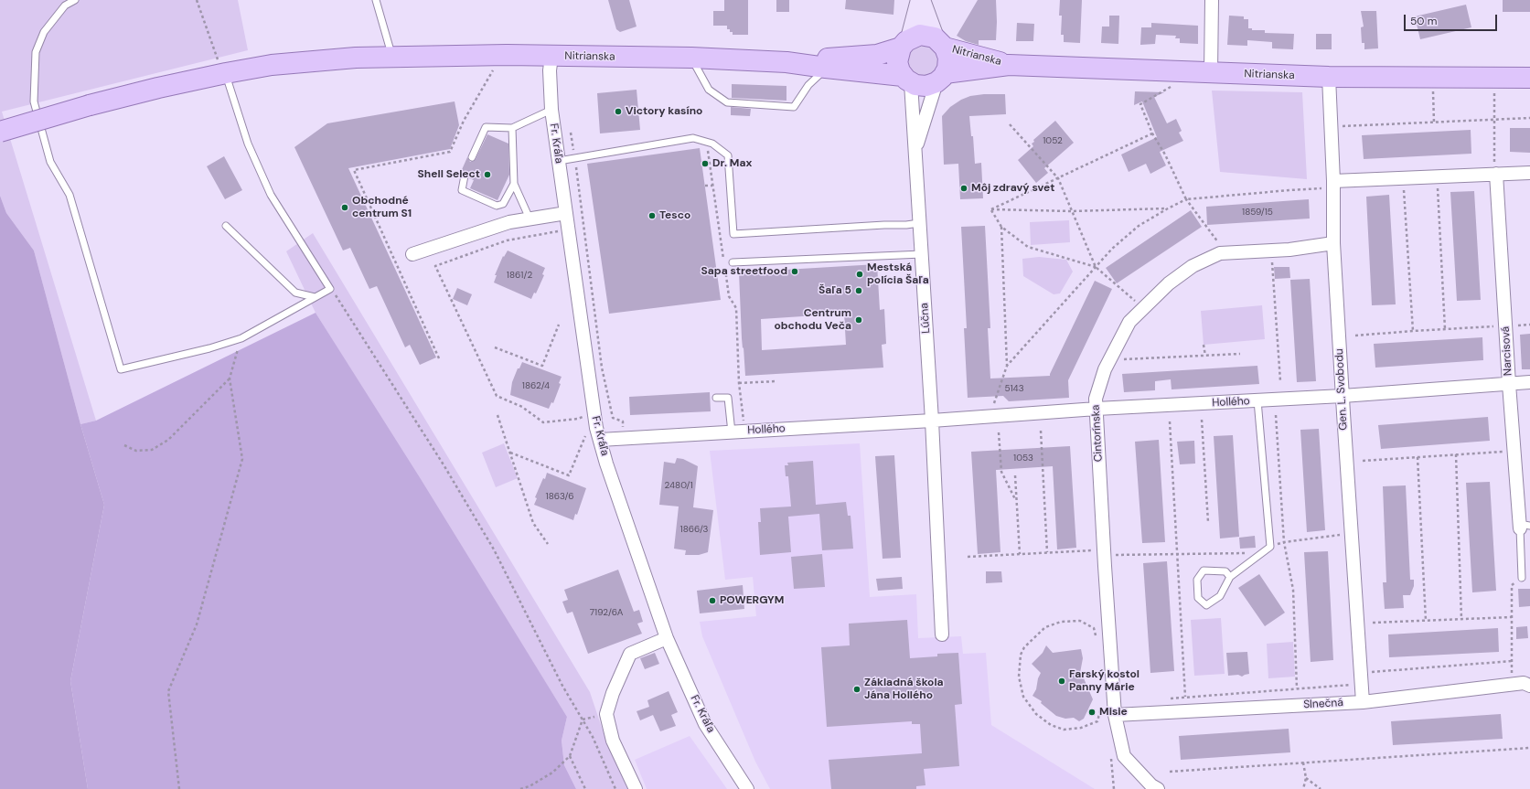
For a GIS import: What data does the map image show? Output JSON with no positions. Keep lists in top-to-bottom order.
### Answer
{
  "streets": {
    "main road": ["Nitrianska"],
    "street": [
      "Fr. Kráľa",
      "Lúčna",
      "Narcisová",
      "Gen. L. Svobodu",
      "Hollého",
      "Cintorínska",
      "Slnečná"
    ]
  },
  "crossings": [
    ["Nitrianska", "Fr. Kráľa"],
    ["Nitrianska", "Lúčna"],
    ["Nitrianska", "Gen. L. Svobodu"],
    ["Fr. Kráľa", "Hollého"],
    ["Lúčna", "Hollého"],
    ["Narcisová", "Hollého"],
    ["Gen. L. Svobodu", "Hollého"],
    ["Gen. L. Svobodu", "Cintorínska"],
    ["Gen. L. Svobodu", "Slnečná"],
    ["Hollého", "Cintorínska"],
    ["Cintorínska", "Slnečná"]
  ],
  "places": [
    "Victory kasíno",
    "Dr. Max",
    "Shell Select",
    "Môj zdravý svet",
    "Obchodné centrum S1",
    "Tesco",
    "Sapa streetfood",
    "Mestská polícia Šaľa",
    "Šaľa 5",
    "Centrum obchodu Veča",
    "POWERGYM",
    "Farský kostol Panny Márie",
    "Základná škola Jána Hollého",
    "Misie"
  ],
  "house_numbers": [
    "1052",
    "1859/15",
    "1861/2",
    "1862/4",
    "5143",
    "1053",
    "2480/1",
    "1863/6",
    "1866/3",
    "7192/6A"
  ],
  "scale_bar": "50 m"
}
